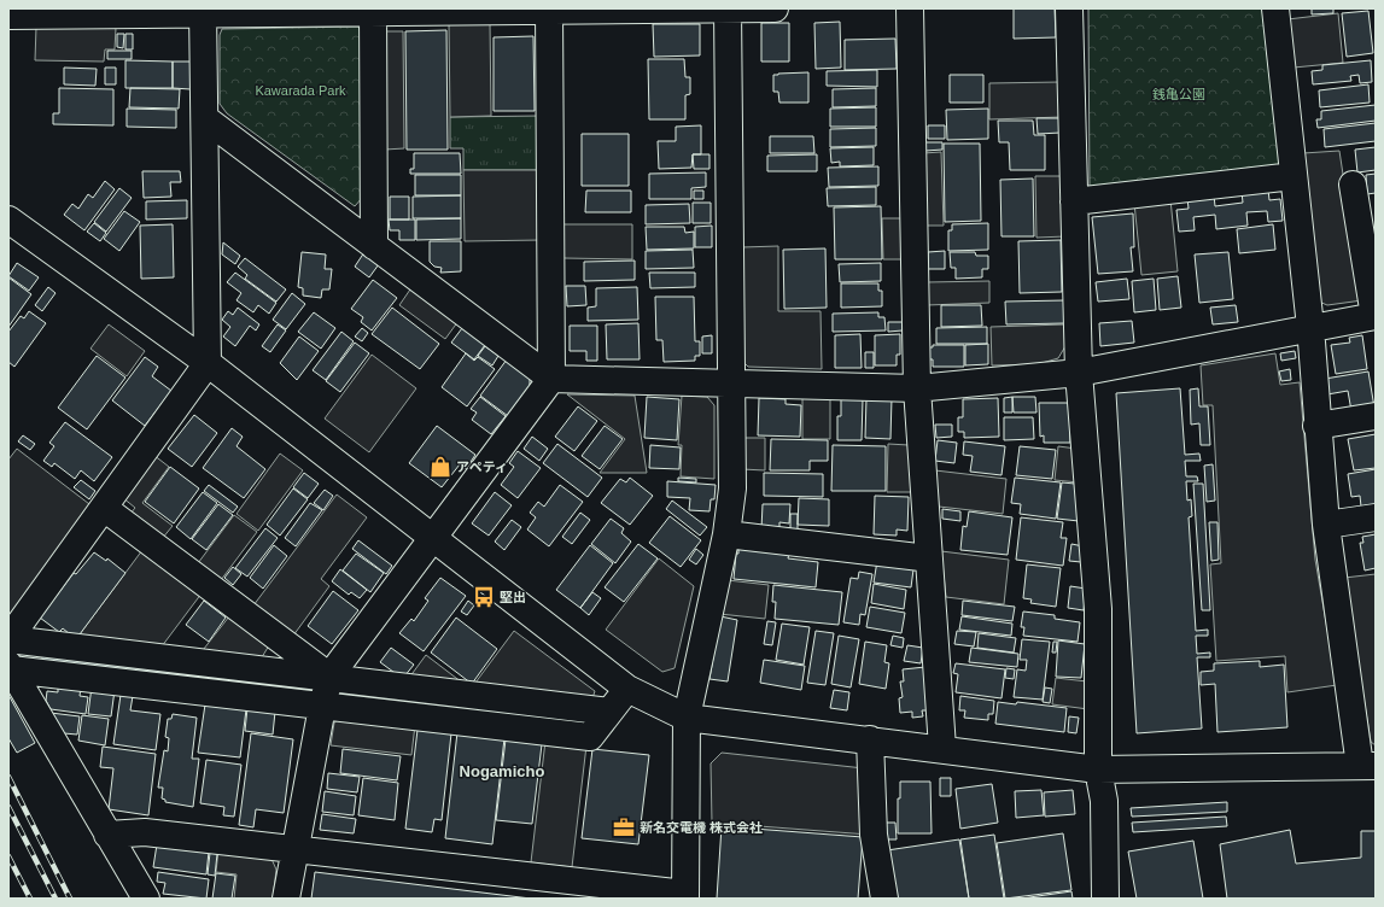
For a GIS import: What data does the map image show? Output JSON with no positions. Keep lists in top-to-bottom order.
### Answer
{
  "districts": ["Nogamicho"],
  "parks": ["Kawarada Park", "銭亀公園"],
  "places": {
    "shop": ["アペティ"],
    "bus stop": ["堅出"],
    "office": ["新名交電機 株式会社"]
  }
}
